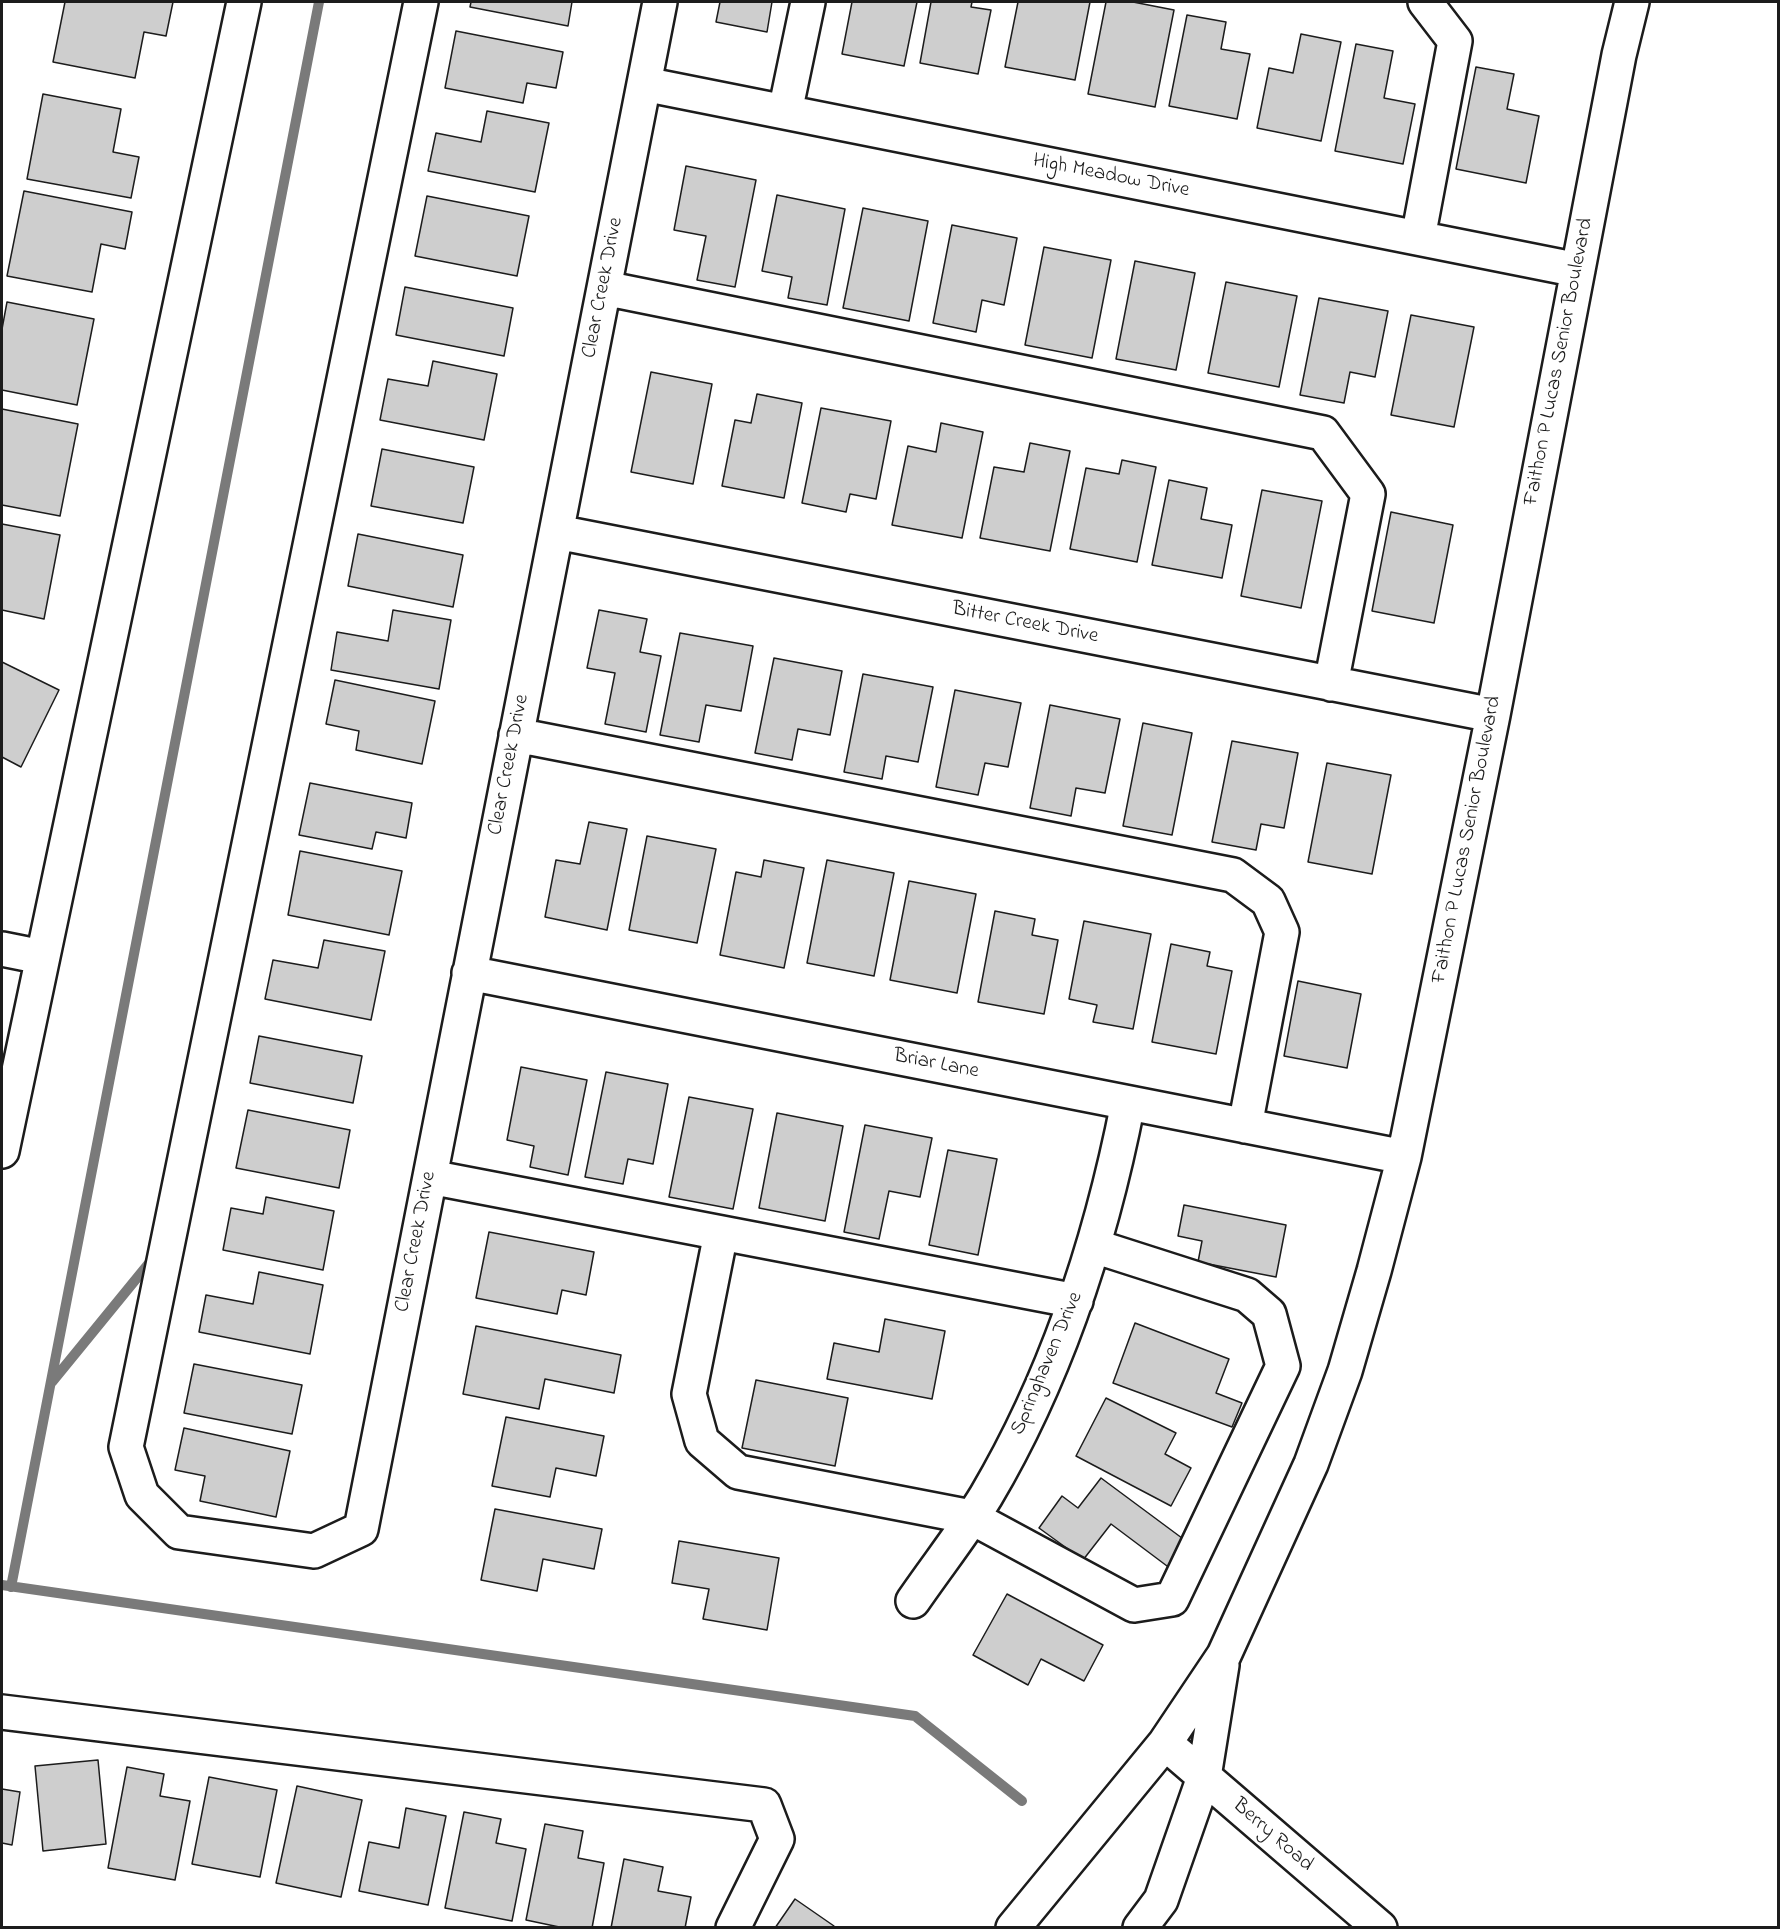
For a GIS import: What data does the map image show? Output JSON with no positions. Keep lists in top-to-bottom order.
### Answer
{
  "streets": {
    "street": [
      "High Meadow Drive",
      "Clear Creek Drive",
      "Faithon P Lucas Senior Boulevard",
      "Bitter Creek Drive",
      "Briar Lane",
      "Springhaven Drive",
      "Berry Road"
    ]
  },
  "crossings": [
    ["High Meadow Drive", "Clear Creek Drive"],
    ["High Meadow Drive", "Faithon P Lucas Senior Boulevard"],
    ["Clear Creek Drive", "Bitter Creek Drive"],
    ["Clear Creek Drive", "Briar Lane"],
    ["Faithon P Lucas Senior Boulevard", "Bitter Creek Drive"],
    ["Faithon P Lucas Senior Boulevard", "Briar Lane"],
    ["Faithon P Lucas Senior Boulevard", "Berry Road"],
    ["Briar Lane", "Springhaven Drive"]
  ]
}
